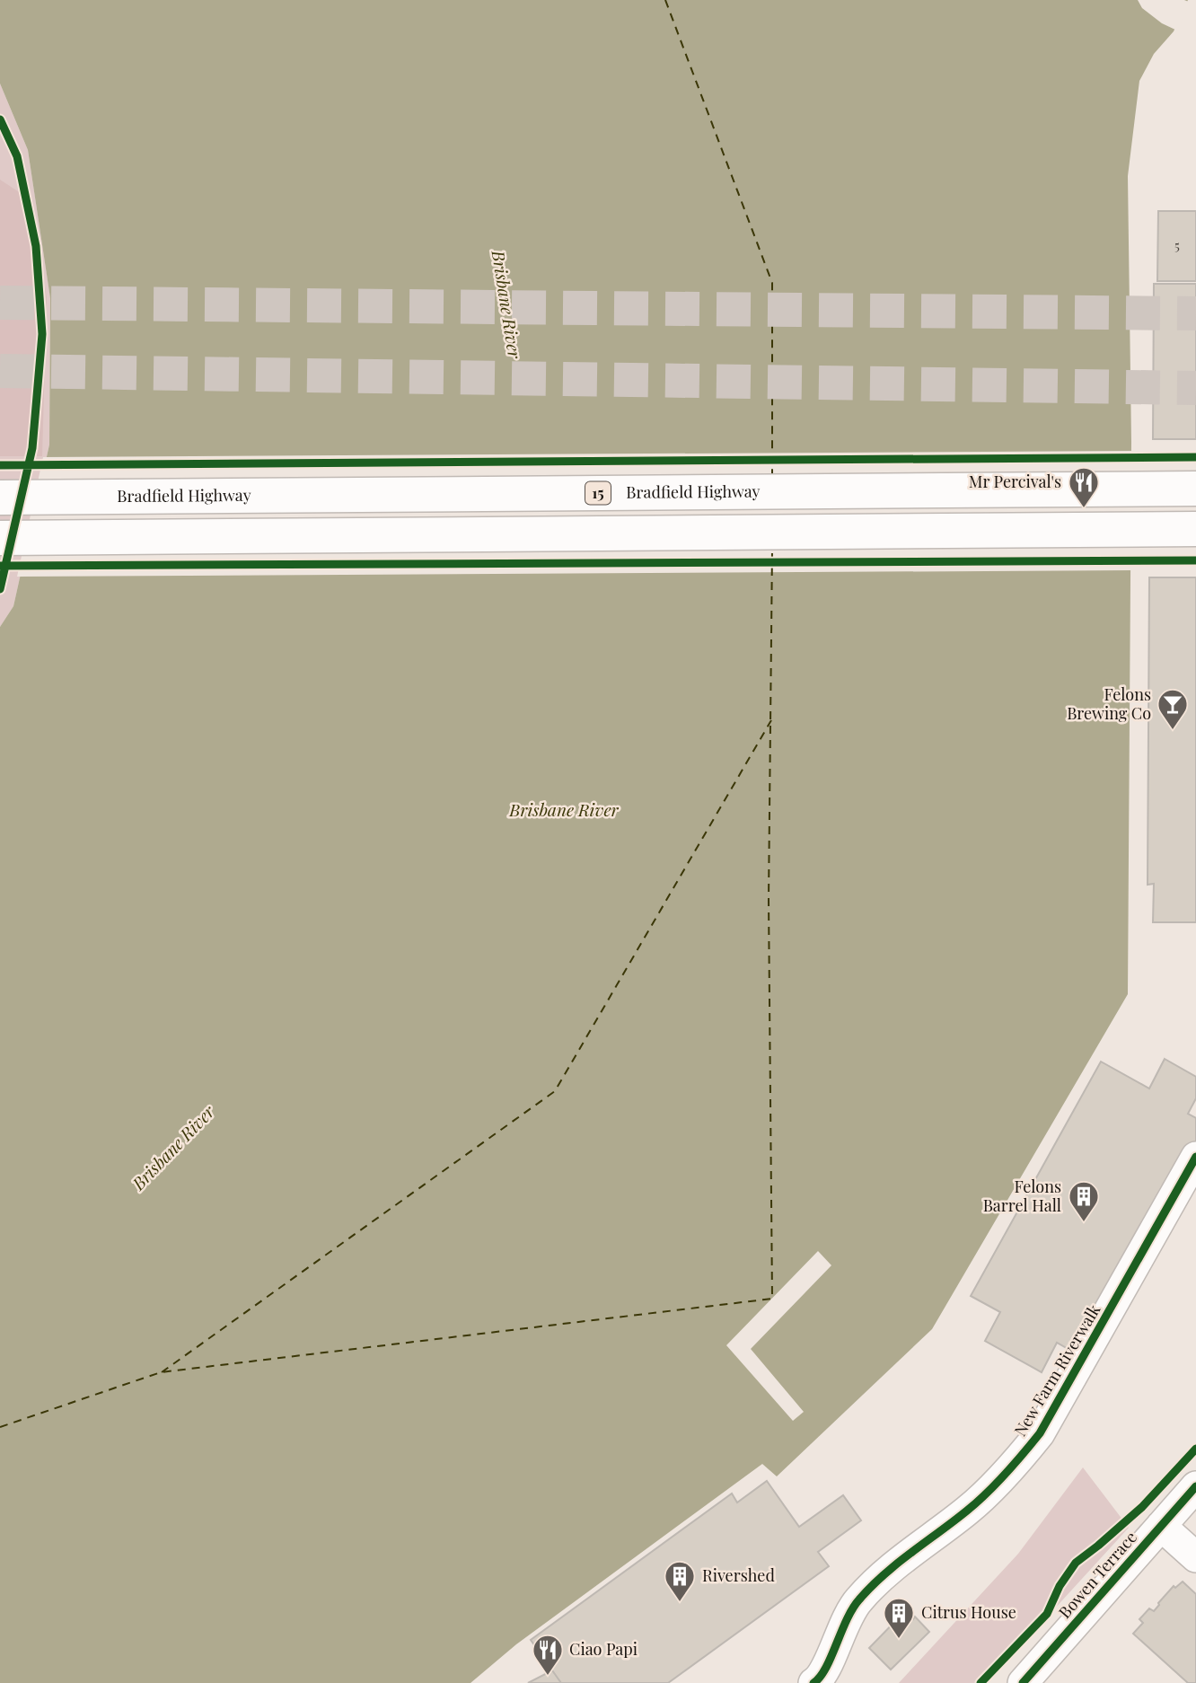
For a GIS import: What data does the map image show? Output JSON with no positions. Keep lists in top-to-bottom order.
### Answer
{
  "streets": {
    "highway": ["Bradfield Highway", "15"],
    "street": ["New Farm Riverwalk", "Bowen Terrace"]
  },
  "water": ["Brisbane River"],
  "places": {
    "restaurant": ["Mr Percival's", "Ciao Papi"],
    "bar": ["Felons Brewing Co"],
    "building": ["Felons Barrel Hall", "Rivershed", "Citrus House"]
  },
  "house_numbers": ["5"]
}
